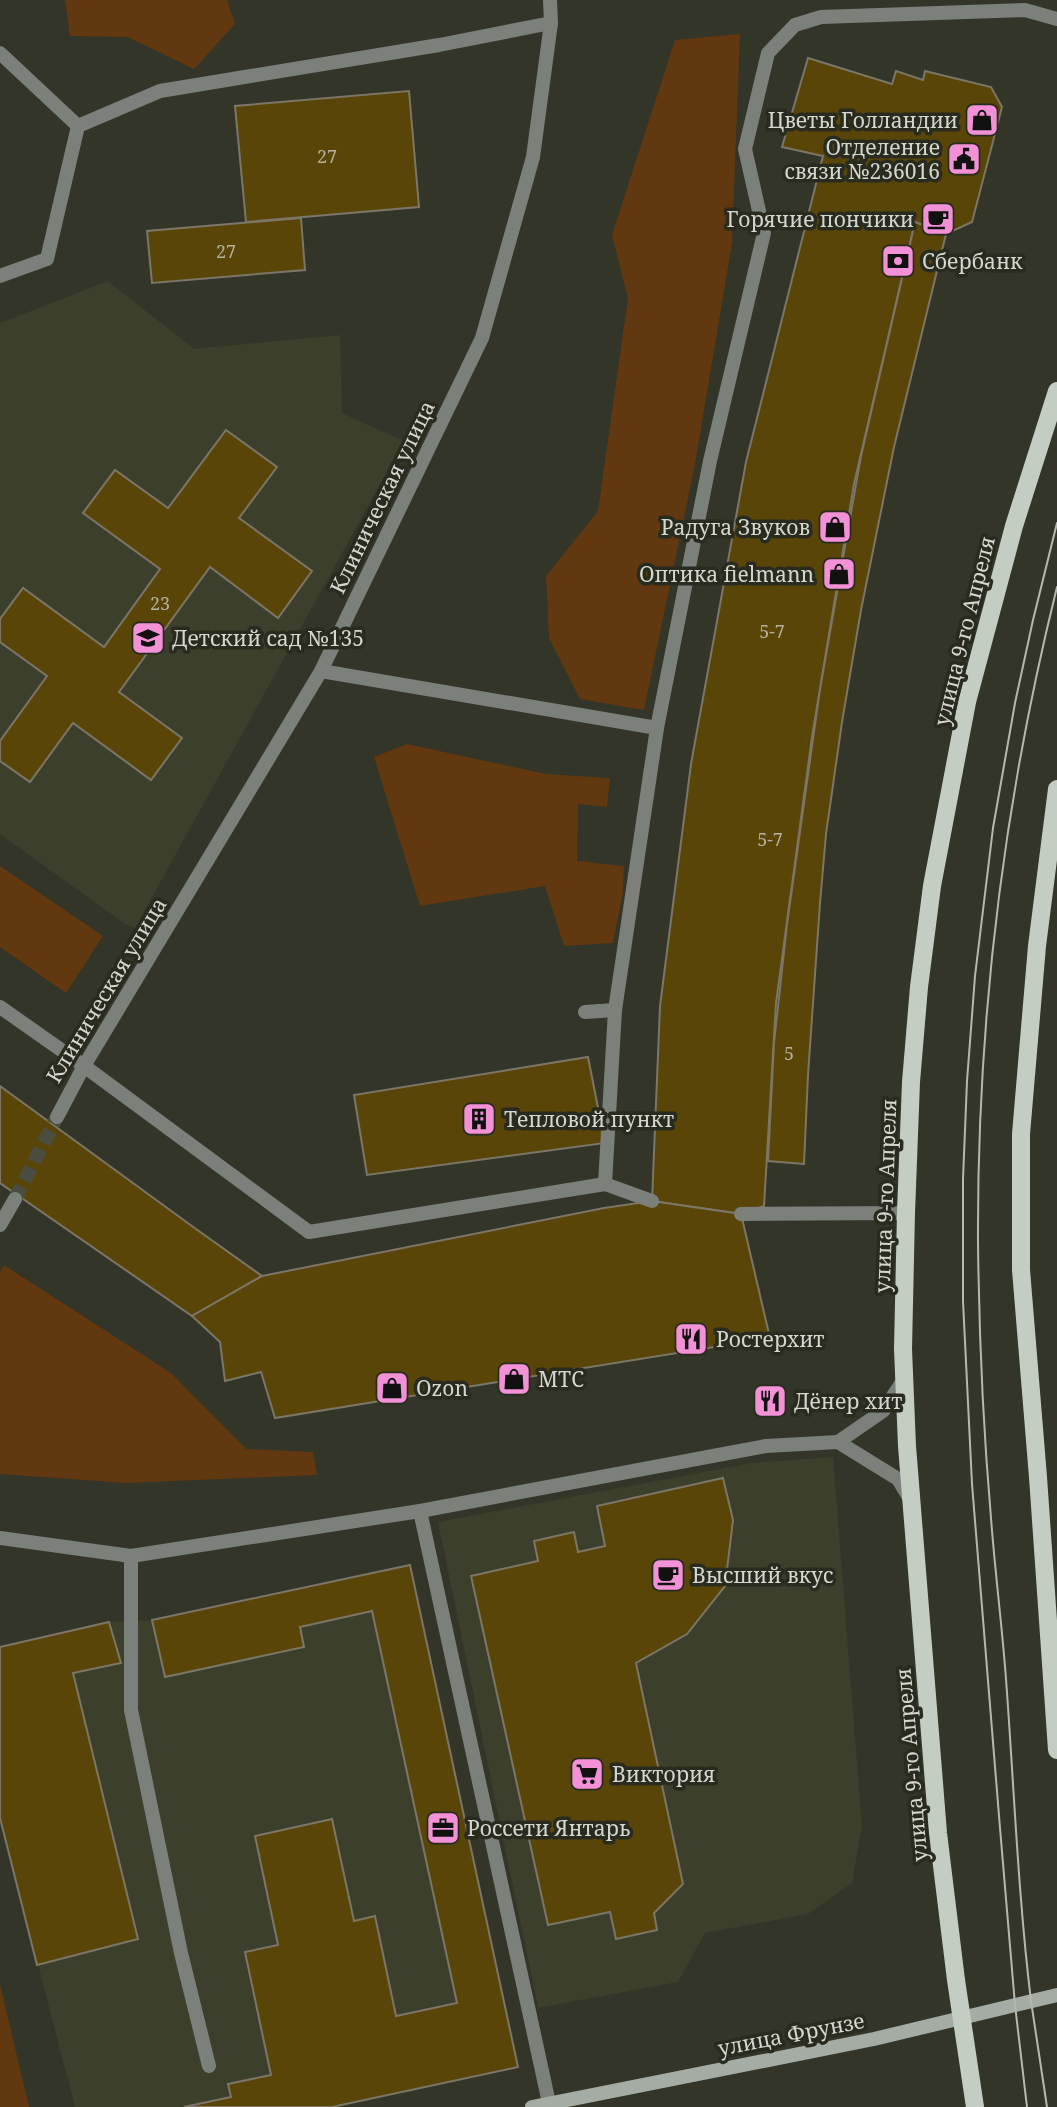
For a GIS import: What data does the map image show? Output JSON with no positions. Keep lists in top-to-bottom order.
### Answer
{
  "streets": {
    "main road": ["улица 9-го Апреля", "улица Фрунзе"],
    "street": ["Клиническая улица"]
  },
  "crossings": [
    ["улица 9-го Апреля", "улица Фрунзе"]
  ],
  "places": {
    "shop": [
      "Цветы Голландии",
      "Радуга Звуков",
      "Оптика fielmann",
      "МТС",
      "Ozon"
    ],
    "public building": ["Отделение связи №236016"],
    "cafe": ["Горячие пончики", "Высший вкус"],
    "bank": ["Сбербанк"],
    "school or university": ["Детский сад №135"],
    "building": ["Тепловой пункт"],
    "restaurant": ["Ростерхит", "Дёнер хит"],
    "supermarket": ["Виктория"],
    "office": ["Россети Янтарь"]
  },
  "house_numbers": [
    "27",
    "27",
    "23",
    "5-7",
    "5-7",
    "5"
  ]
}
